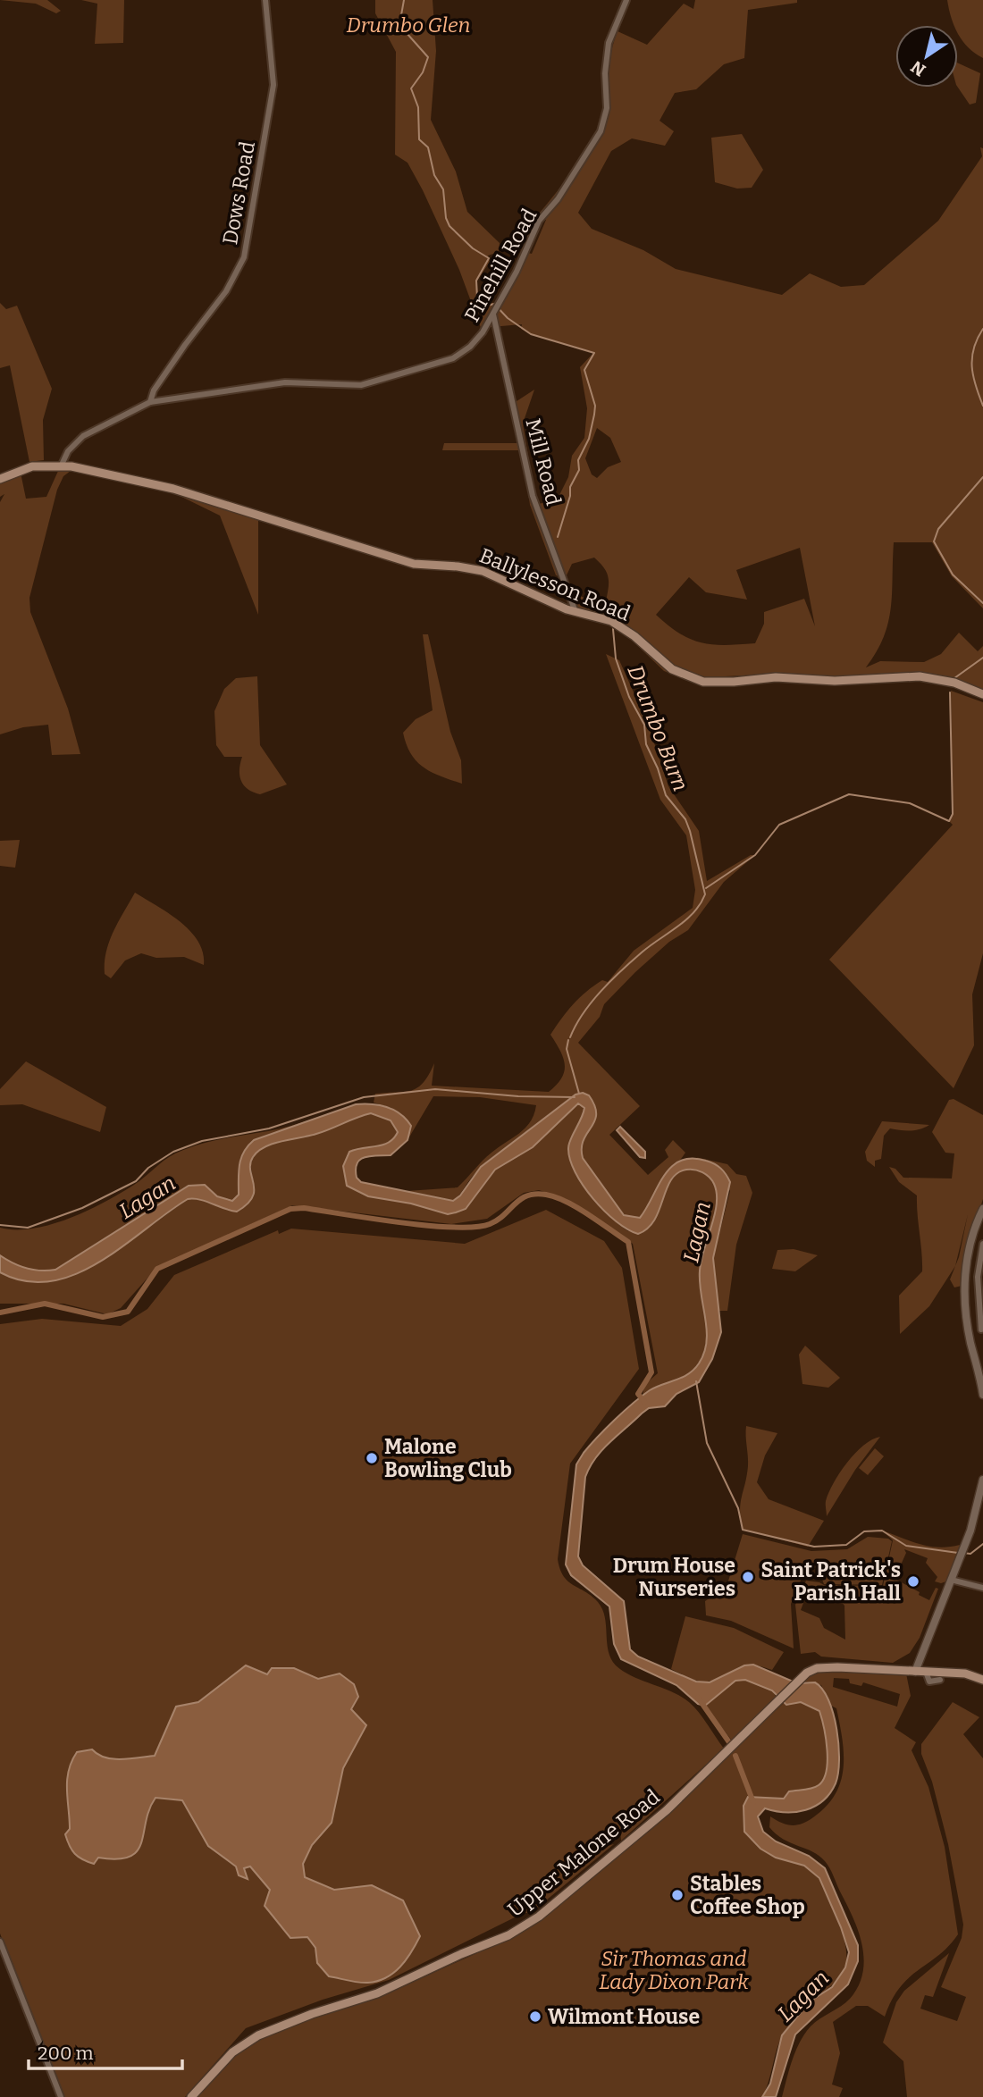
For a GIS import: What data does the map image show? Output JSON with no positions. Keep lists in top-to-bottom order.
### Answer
{
  "streets": {
    "main road": ["Ballylesson Road", "Upper Malone Road"],
    "street": ["Dows Road", "Pinehill Road", "Mill Road"]
  },
  "crossings": [
    ["Dows Road", "Pinehill Road"],
    ["Pinehill Road", "Mill Road"],
    ["Pinehill Road", "Ballylesson Road"],
    ["Mill Road", "Ballylesson Road"]
  ],
  "water": ["Drumbo Burn", "Lagan"],
  "parks": ["Drumbo Glen", "Sir Thomas and Lady Dixon Park"],
  "places": [
    "Malone Bowling Club",
    "Drum House Nurseries",
    "Saint Patrick's Parish Hall",
    "Stables Coffee Shop",
    "Wilmont House"
  ],
  "scale_bar": "200 m",
  "north": "bottom left"
}
